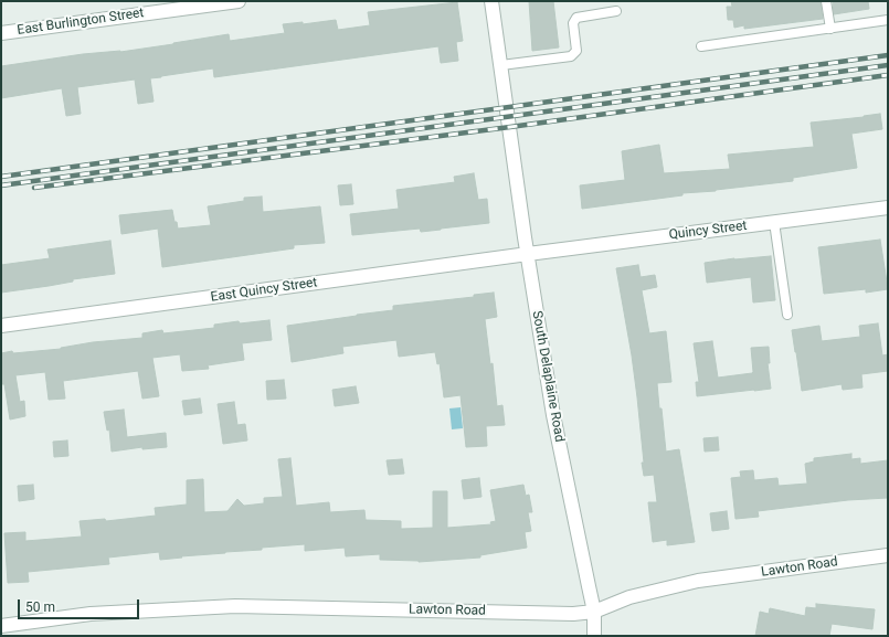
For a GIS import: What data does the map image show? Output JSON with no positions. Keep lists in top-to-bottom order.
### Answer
{
  "streets": {
    "street": [
      "East Burlington Street",
      "Quincy Street",
      "East Quincy Street",
      "South Delaplaine Road",
      "Lawton Road"
    ]
  },
  "crossings": [
    ["Quincy Street", "East Quincy Street"],
    ["Quincy Street", "South Delaplaine Road"],
    ["East Quincy Street", "South Delaplaine Road"],
    ["South Delaplaine Road", "Lawton Road"]
  ],
  "scale_bar": "50 m"
}
